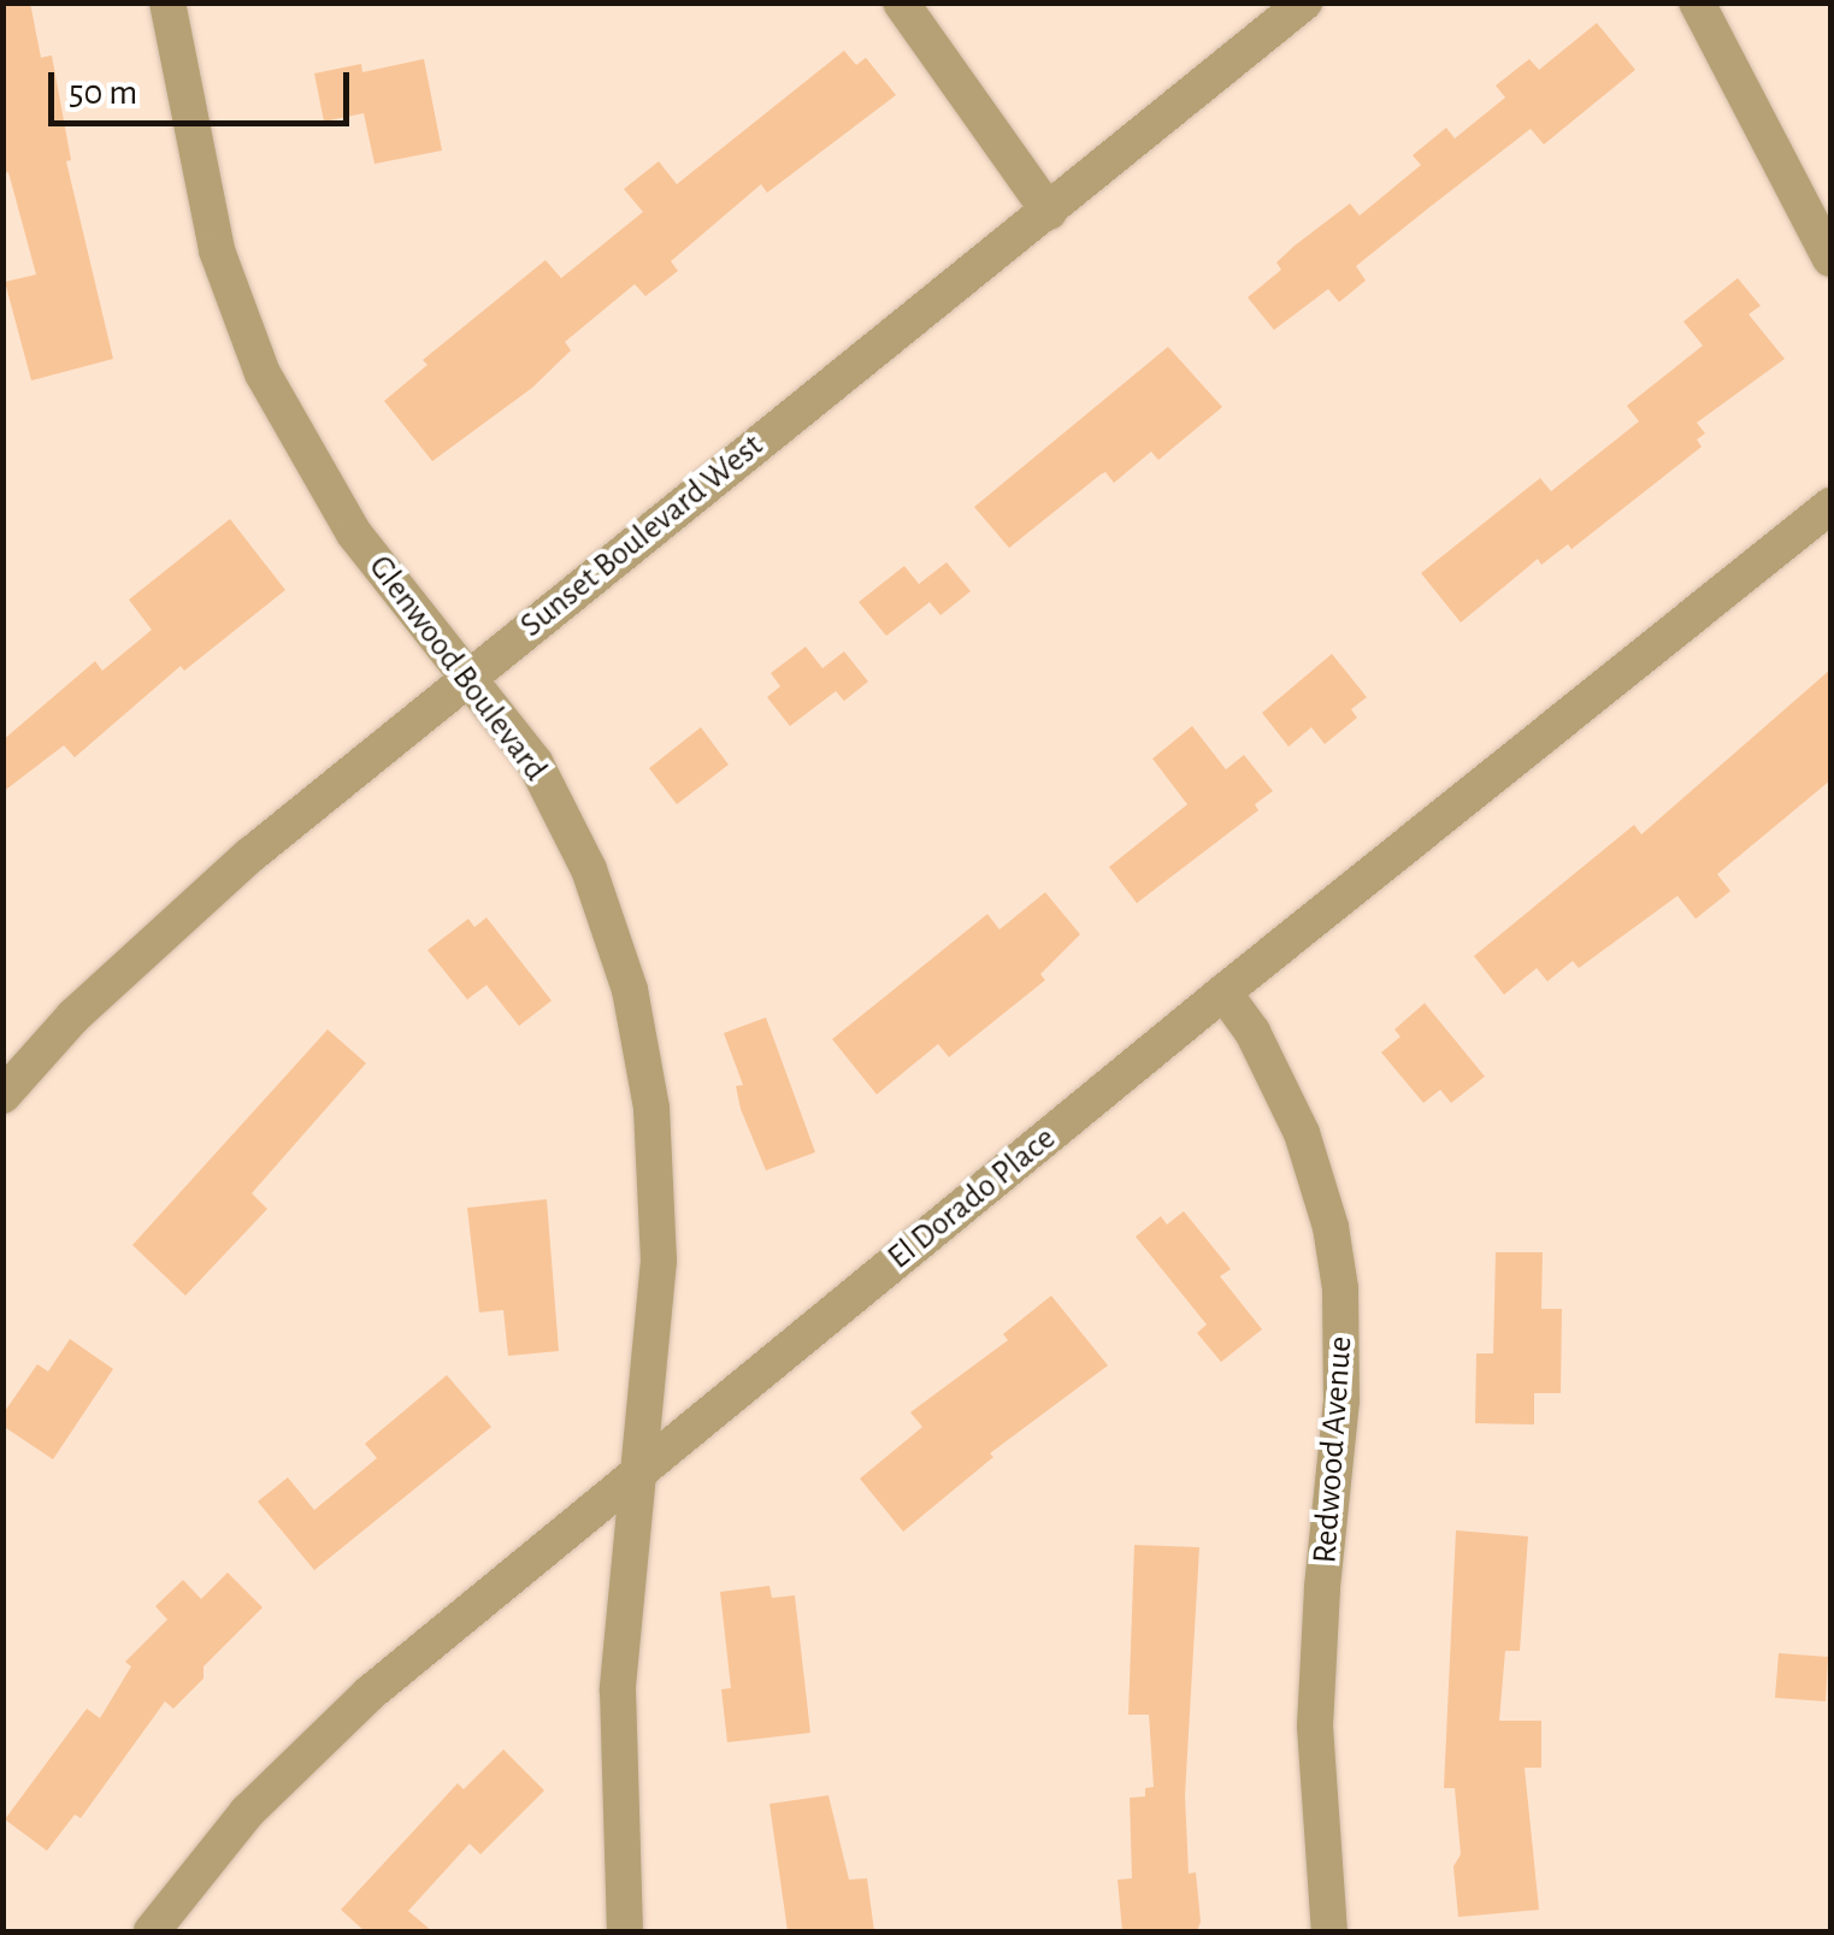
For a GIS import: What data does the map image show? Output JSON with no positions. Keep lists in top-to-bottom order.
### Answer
{
  "streets": {
    "street": [
      "Sunset Boulevard West",
      "Glenwood Boulevard",
      "El Dorado Place",
      "Redwood Avenue"
    ]
  },
  "crossings": [
    ["Sunset Boulevard West", "Glenwood Boulevard"],
    ["Glenwood Boulevard", "El Dorado Place"],
    ["El Dorado Place", "Redwood Avenue"]
  ],
  "scale_bar": "50 m"
}
